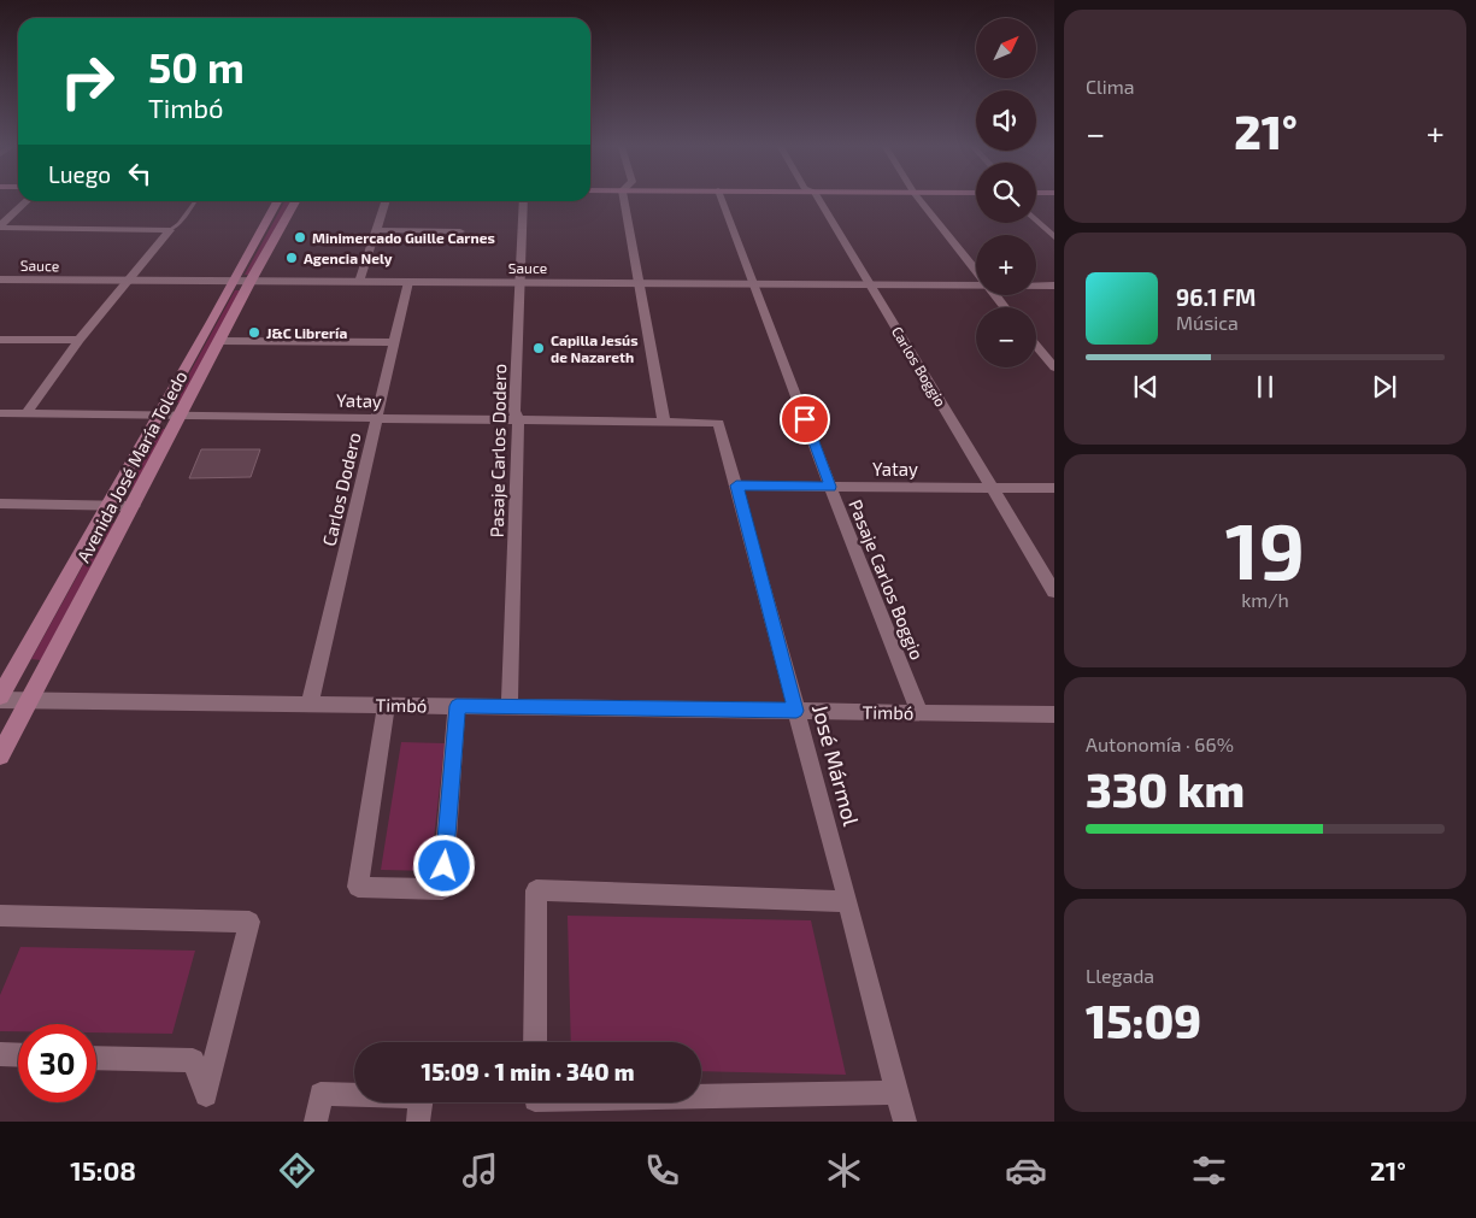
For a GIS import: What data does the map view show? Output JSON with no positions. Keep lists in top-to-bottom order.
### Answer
{
  "streets": {
    "main road": ["Avenida José María Toledo"],
    "street": [
      "Sauce",
      "Carlos Boggio",
      "Yatay",
      "Pasaje Carlos Dodero",
      "Carlos Dodero",
      "Pasaje Carlos Boggio",
      "Timbó",
      "José Mármol"
    ]
  },
  "crossings": [
    ["Sauce", "Carlos Boggio"],
    ["Sauce", "Pasaje Carlos Dodero"],
    ["Sauce", "Avenida José María Toledo"],
    ["Sauce", "Carlos Dodero"],
    ["Sauce", "Pasaje Carlos Boggio"],
    ["Carlos Boggio", "Yatay"],
    ["Yatay", "Pasaje Carlos Dodero"],
    ["Yatay", "Avenida José María Toledo"],
    ["Yatay", "Carlos Dodero"],
    ["Yatay", "Pasaje Carlos Boggio"],
    ["Yatay", "José Mármol"],
    ["Pasaje Carlos Dodero", "Timbó"],
    ["Avenida José María Toledo", "Timbó"],
    ["Carlos Dodero", "Timbó"],
    ["Pasaje Carlos Boggio", "Timbó"],
    ["Timbó", "José Mármol"]
  ],
  "places": [
    "Minimercado Guille Carnes",
    "Agencia Nely",
    "J&C Librería",
    "Capilla Jesús de Nazareth"
  ],
  "north": "top right",
  "page": {
    "tile": [
      "Clima",
      ["19", "km/h"],
      ["Autonomía · 66%", "330 km"],
      ["Llegada", "15:09"]
    ],
    "map_buttons": ["+", "−"],
    "turn": ["50 m", "Timbó"],
    "heat": ["−", "21°", "+"],
    "then": "Luego",
    "song": ["96.1 FM", "Música"],
    "limit": "30",
    "trip": "15:09 · 1 min · 340 m",
    "tabs": ["15:08", "21°"]
  }
}
